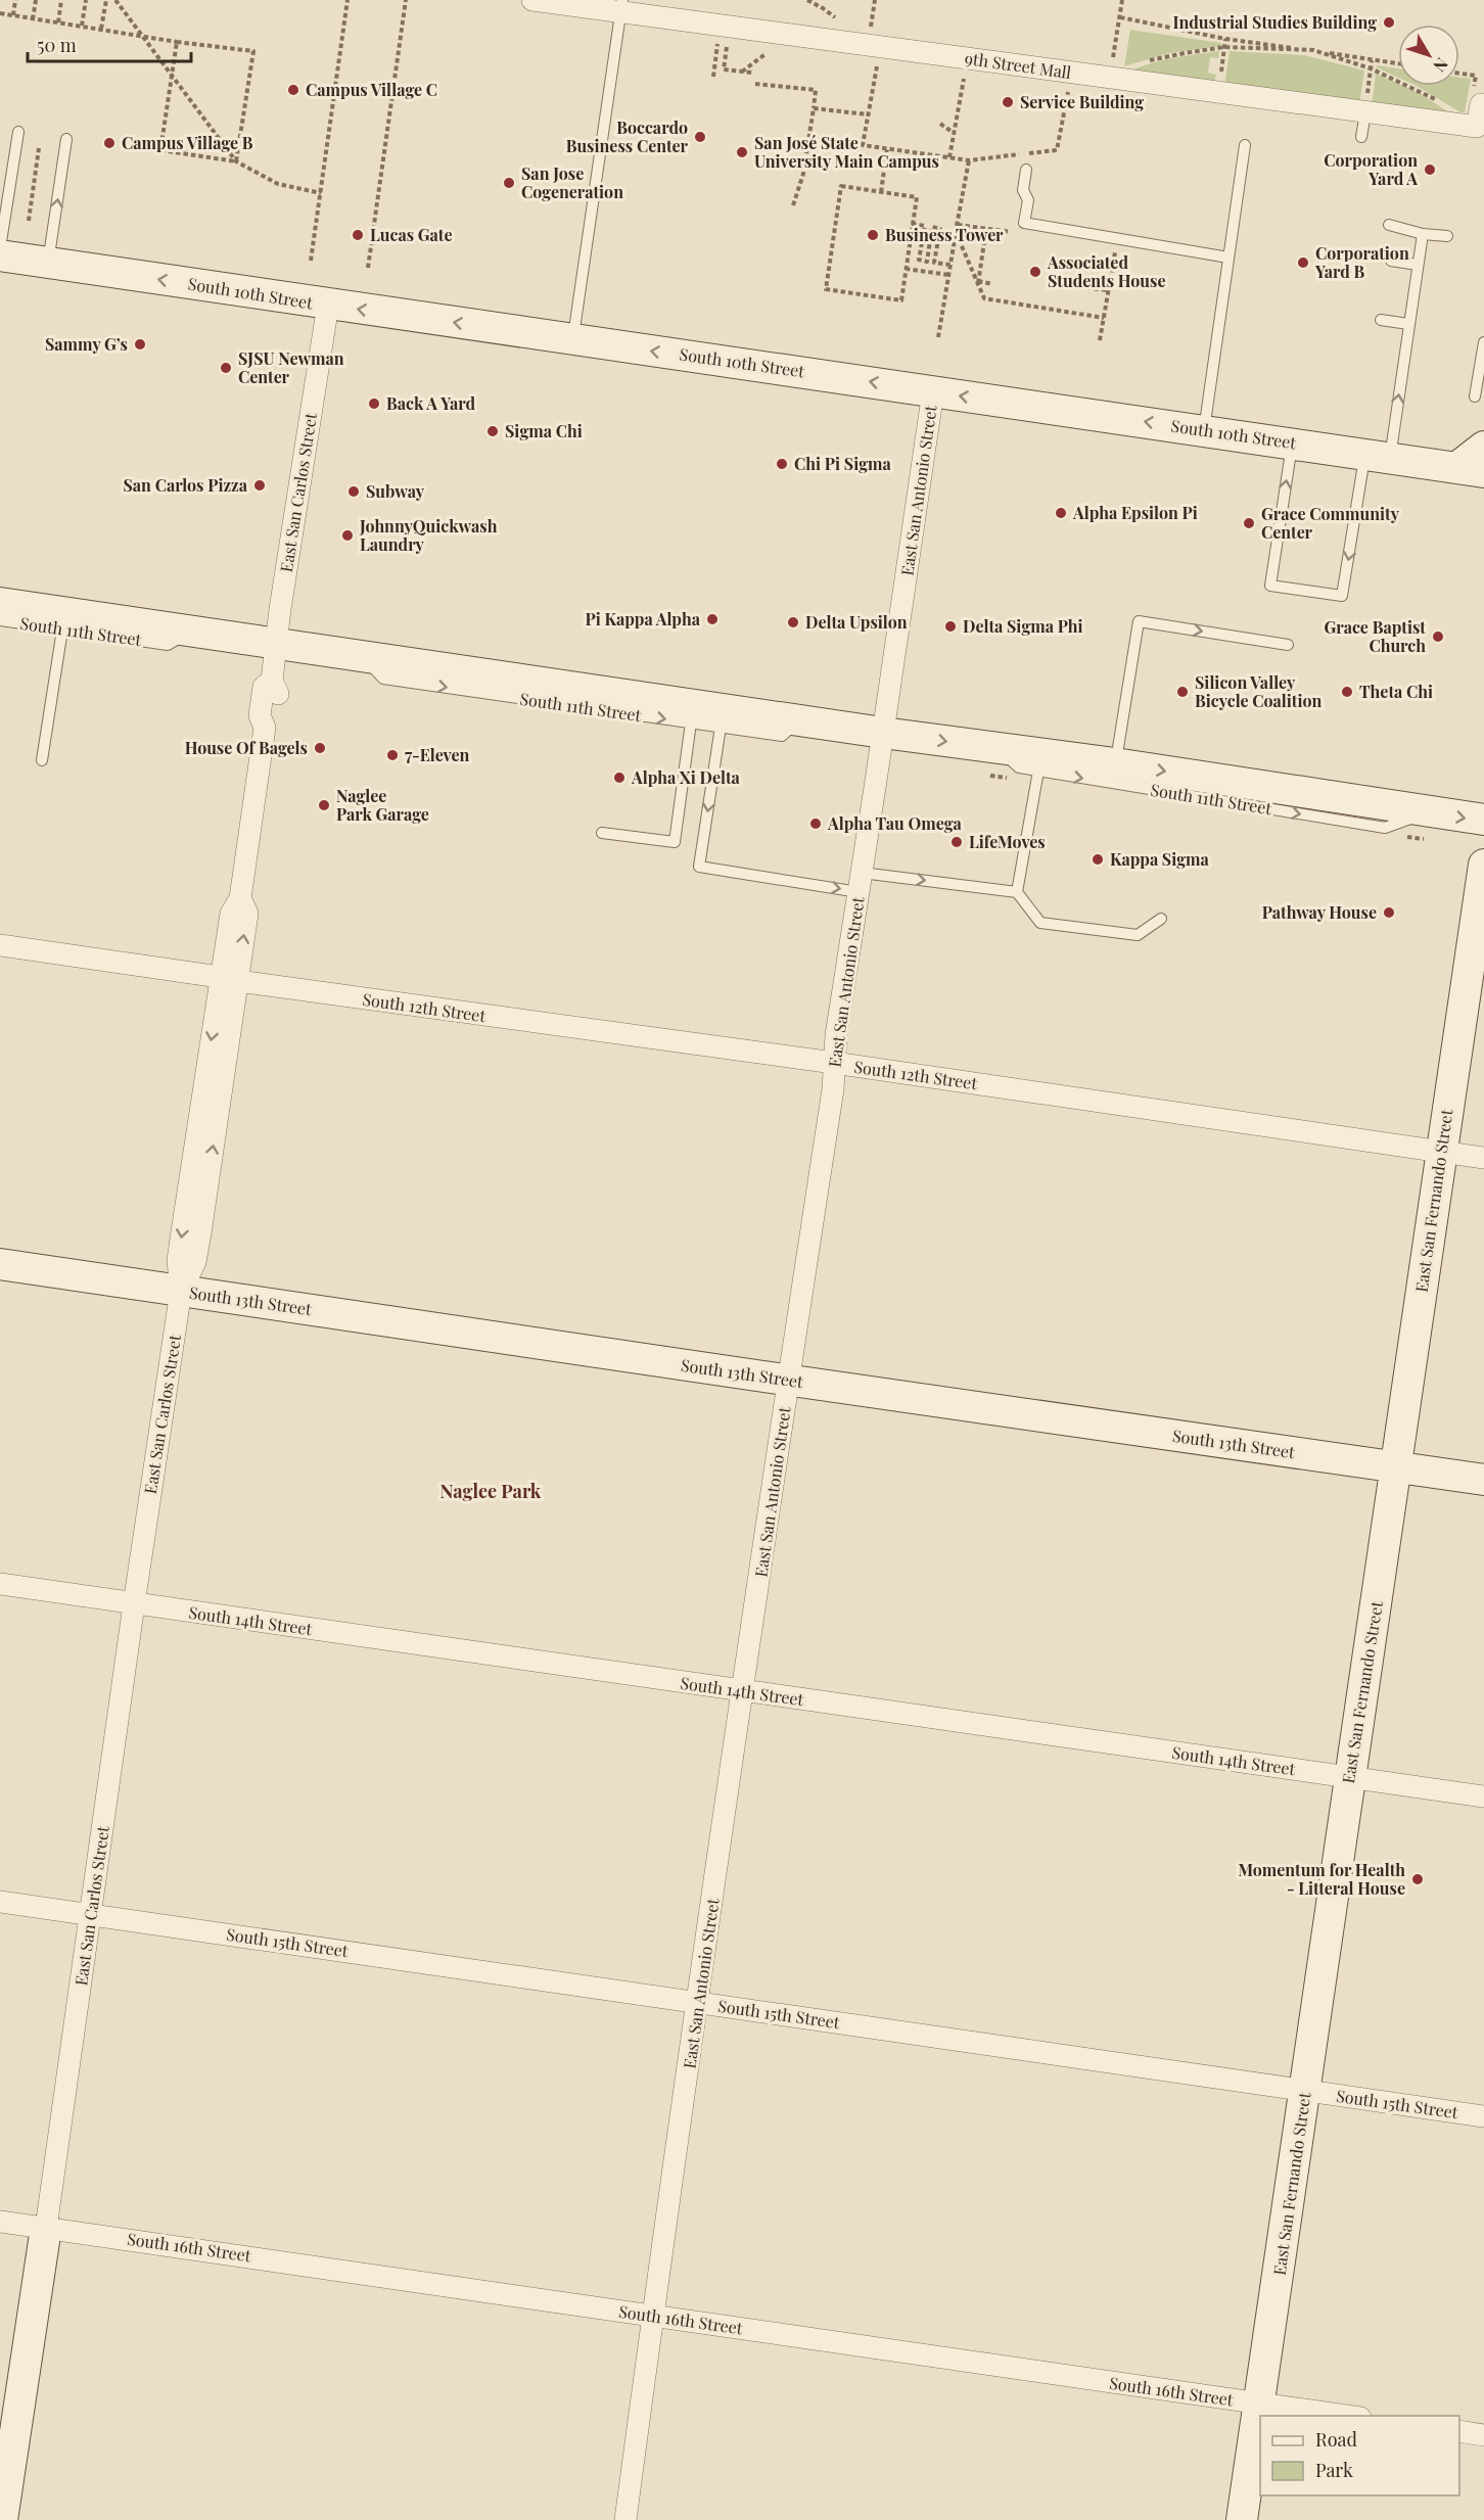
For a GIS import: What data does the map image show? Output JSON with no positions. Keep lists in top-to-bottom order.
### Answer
{
  "streets": {
    "street": [
      "9th Street Mall",
      "South 10th Street",
      "East San Antonio Street",
      "East San Carlos Street",
      "South 11th Street",
      "South 12th Street",
      "East San Fernando Street",
      "South 13th Street",
      "South 14th Street",
      "South 15th Street",
      "South 16th Street"
    ]
  },
  "crossings": [
    ["South 10th Street", "East San Antonio Street"],
    ["South 10th Street", "East San Carlos Street"],
    ["East San Antonio Street", "South 11th Street"],
    ["East San Antonio Street", "South 12th Street"],
    ["East San Antonio Street", "South 13th Street"],
    ["East San Antonio Street", "South 14th Street"],
    ["East San Antonio Street", "South 15th Street"],
    ["East San Antonio Street", "South 16th Street"],
    ["East San Carlos Street", "South 11th Street"],
    ["East San Carlos Street", "South 12th Street"],
    ["East San Carlos Street", "South 13th Street"],
    ["East San Carlos Street", "South 14th Street"],
    ["East San Carlos Street", "South 15th Street"],
    ["East San Carlos Street", "South 16th Street"],
    ["South 12th Street", "East San Fernando Street"],
    ["East San Fernando Street", "South 13th Street"],
    ["East San Fernando Street", "South 14th Street"],
    ["East San Fernando Street", "South 15th Street"],
    ["East San Fernando Street", "South 16th Street"]
  ],
  "one_way": ["South 10th Street"],
  "districts": ["Naglee Park"],
  "places": [
    "Industrial Studies Building",
    "Campus Village C",
    "Service Building",
    "Boccardo Business Center",
    "Campus Village B",
    "San José State University Main Campus",
    "Corporation Yard A",
    "San Jose Cogeneration",
    "Lucas Gate",
    "Business Tower",
    "Corporation Yard B",
    "Associated Students House",
    "Sammy G’s",
    "SJSU Newman Center",
    "Back A Yard",
    "Sigma Chi",
    "Chi Pi Sigma",
    "San Carlos Pizza",
    "Subway",
    "Alpha Epsilon Pi",
    "Grace Community Center",
    "JohnnyQuickwash Laundry",
    "Pi Kappa Alpha",
    "Delta Upsilon",
    "Delta Sigma Phi",
    "Grace Baptist Church",
    "Silicon Valley Bicycle Coalition",
    "Theta Chi",
    "House Of Bagels",
    "7-Eleven",
    "Alpha Xi Delta",
    "Naglee Park Garage",
    "Alpha Tau Omega",
    "LifeMoves",
    "Kappa Sigma",
    "Pathway House",
    "Momentum for Health - Litteral House"
  ],
  "legend": ["Road", "Park"],
  "scale_bar": "50 m",
  "north": "bottom right"
}
